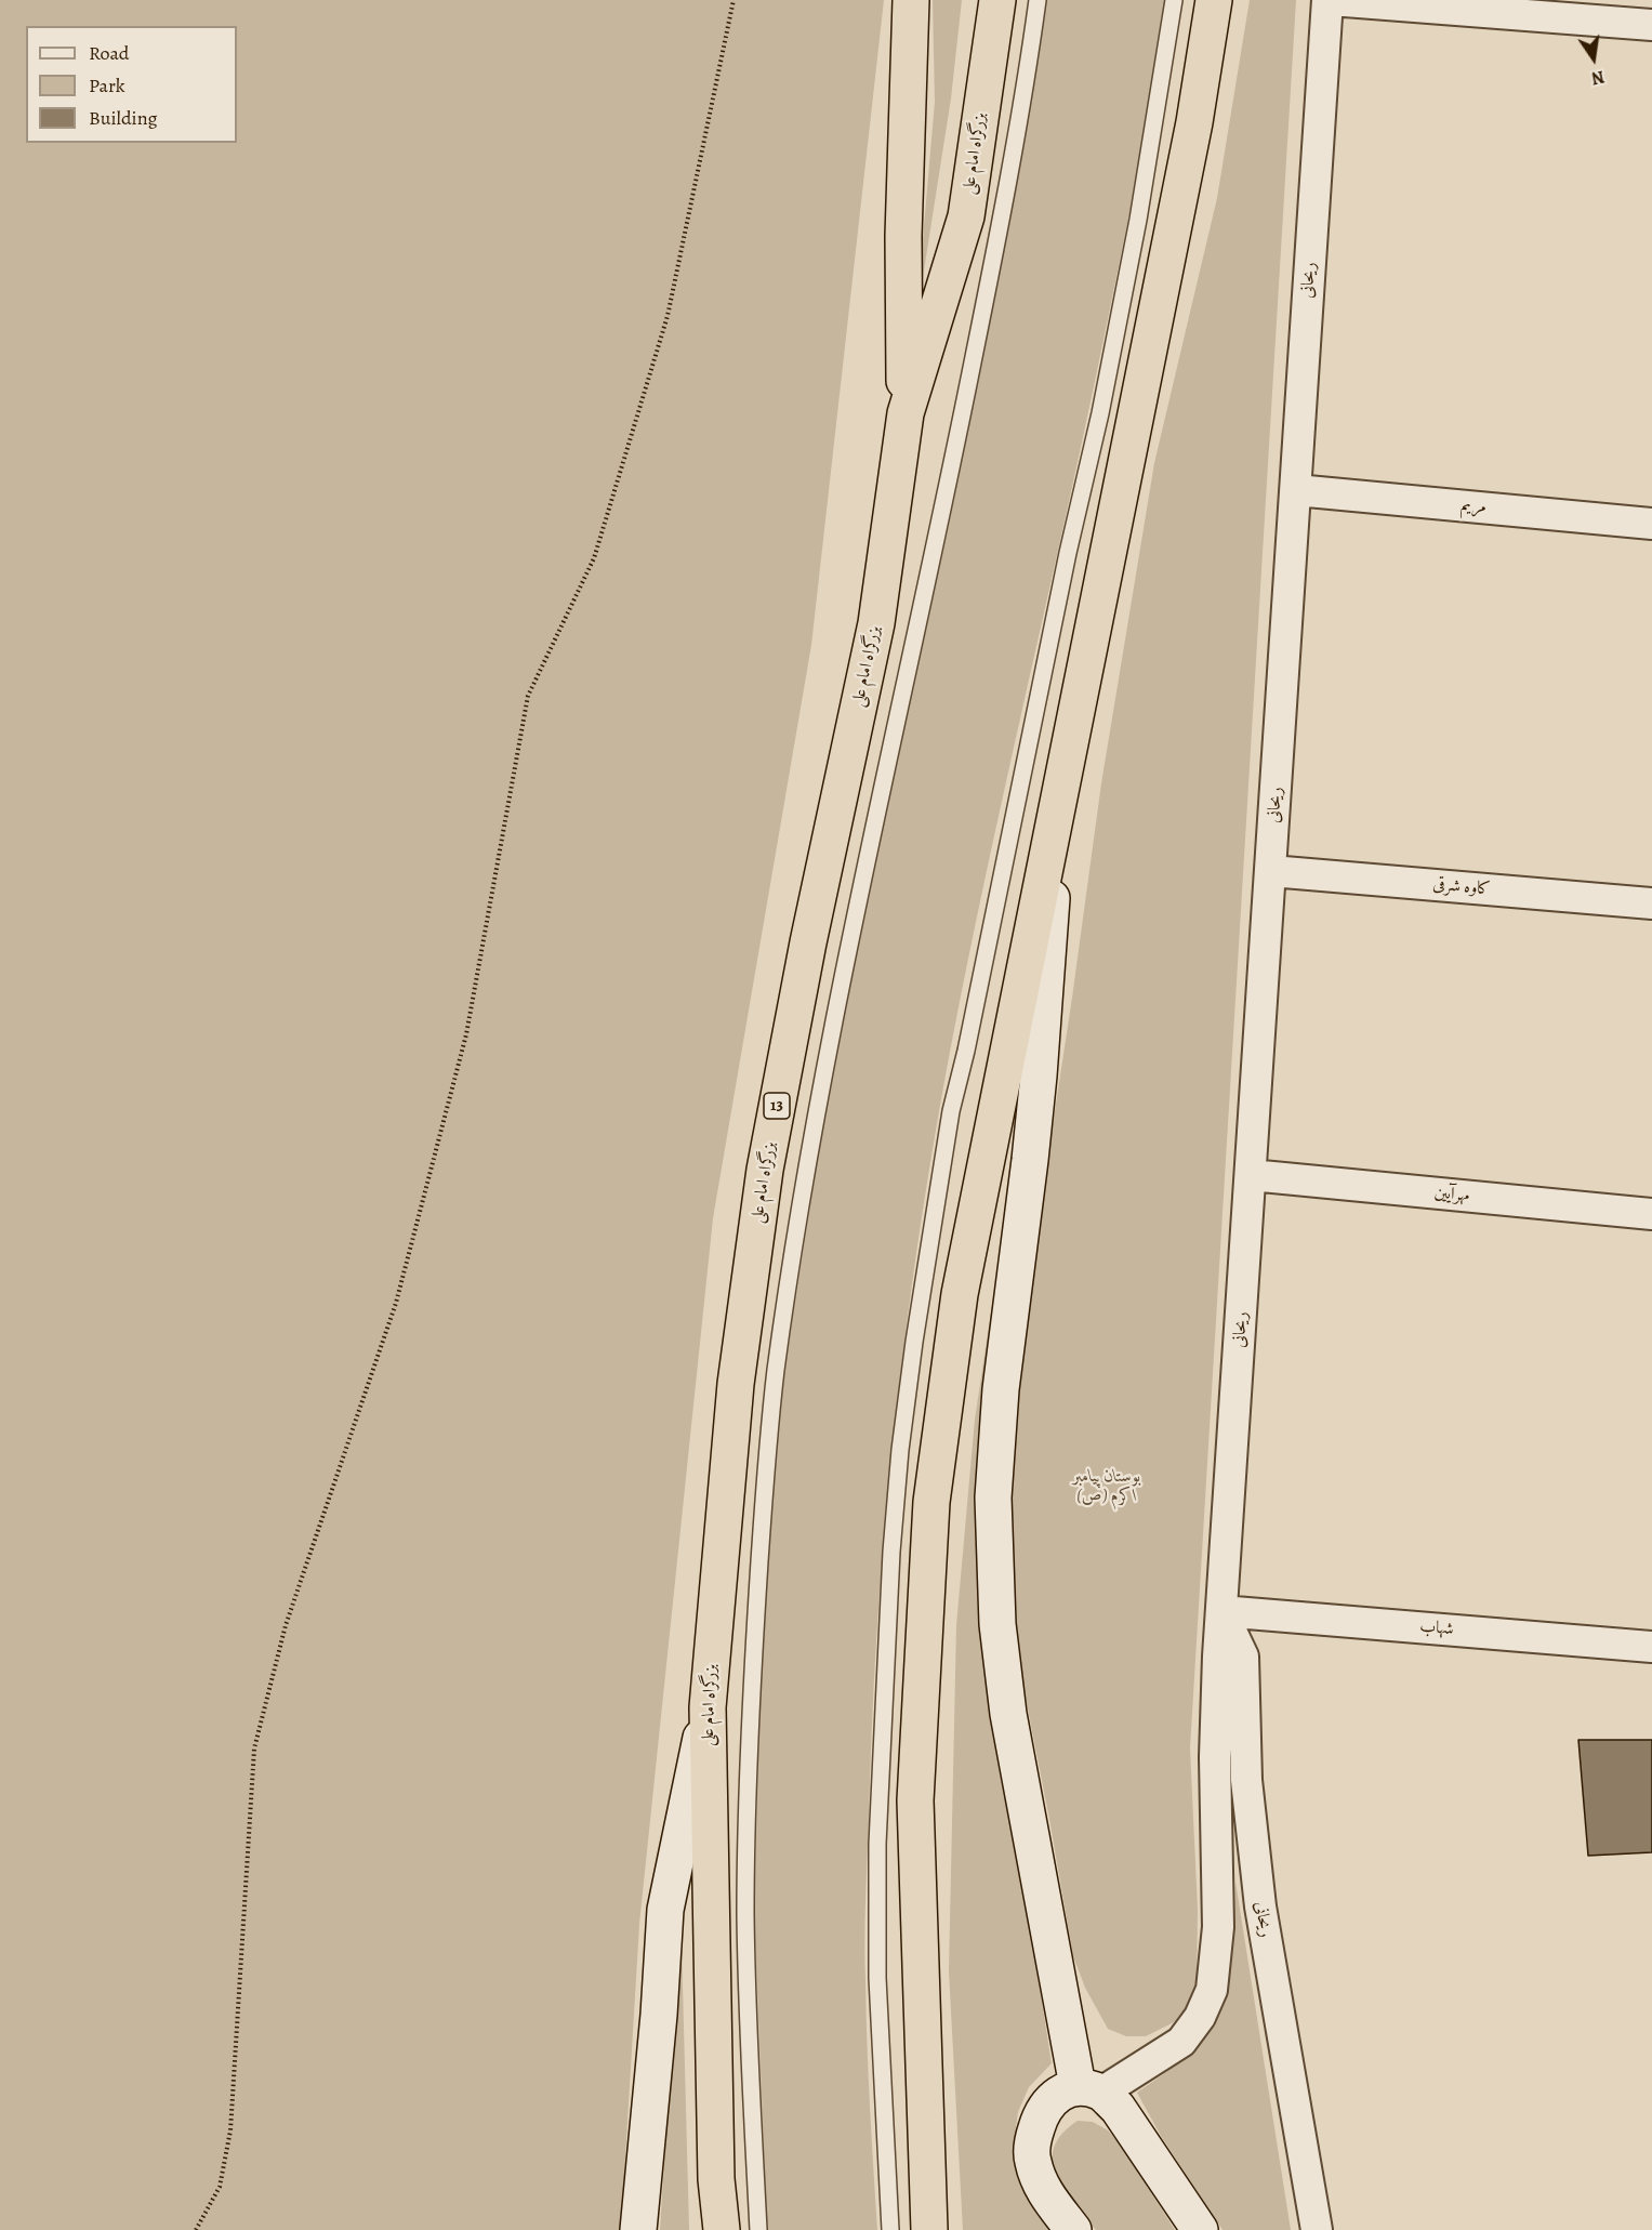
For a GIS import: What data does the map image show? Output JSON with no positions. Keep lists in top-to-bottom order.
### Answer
{
  "streets": {
    "highway": ["بزرگراه امام علی", "13"],
    "main road": ["ریحانی"],
    "street": [
      "مریم",
      "کاوه شرقی",
      "مهرآیین",
      "شهاب"
    ]
  },
  "crossings": [
    ["ریحانی", "مریم"],
    ["ریحانی", "کاوه شرقی"],
    ["ریحانی", "مهرآیین"],
    ["ریحانی", "شهاب"]
  ],
  "parks": ["بوستان پیامبر اکرم (ص)"],
  "legend": ["Road", "Park", "Building"],
  "north": "bottom"
}
